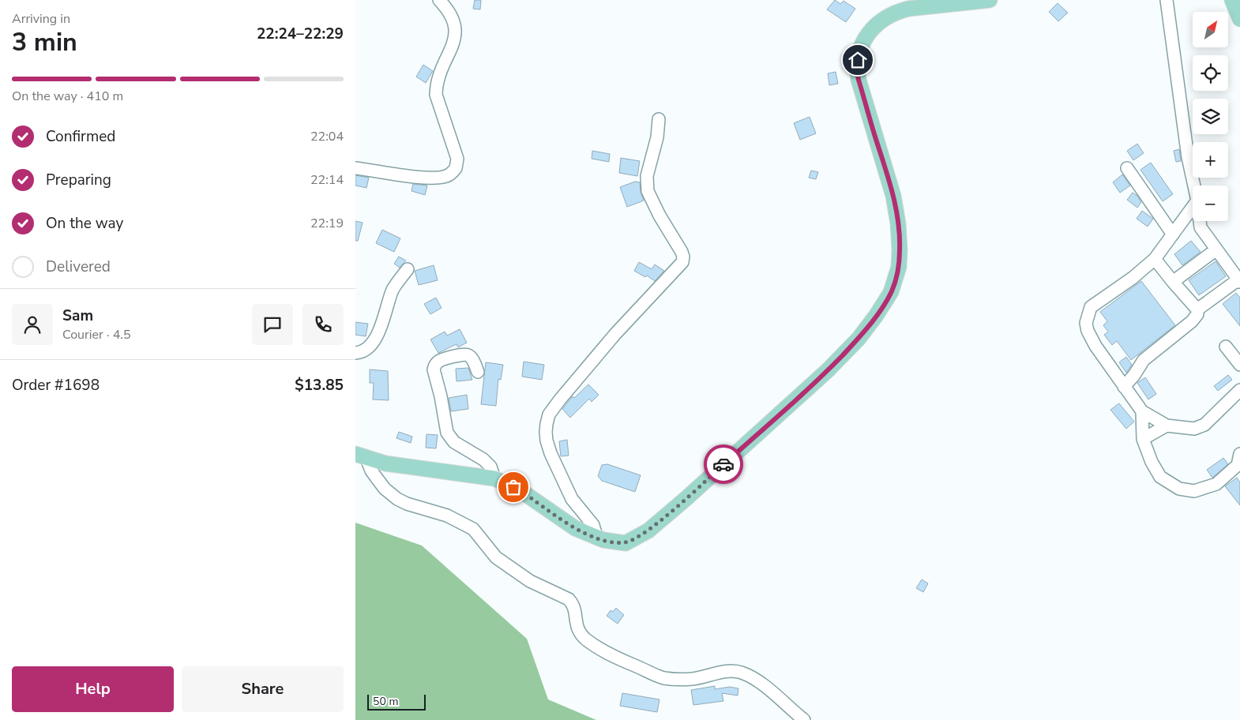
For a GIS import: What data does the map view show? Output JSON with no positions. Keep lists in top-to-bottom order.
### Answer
{
  "scale_bar": "50 m",
  "north": "top right",
  "page": {
    "heading": ["3 min", "Arriving in", "22:24–22:29"],
    "panel": [
      "Sam",
      "Courier · 4.5",
      "Order #1698",
      "$13.85"
    ],
    "map_buttons": ["+", "−"],
    "bar": "On the way · 410 m",
    "list": [
      ["Confirmed", "22:04"],
      ["Preparing", "22:14"],
      ["On the way", "22:19"],
      "Delivered"
    ],
    "buttons": ["Help", "Share"],
    "scale": "50 m"
  }
}
